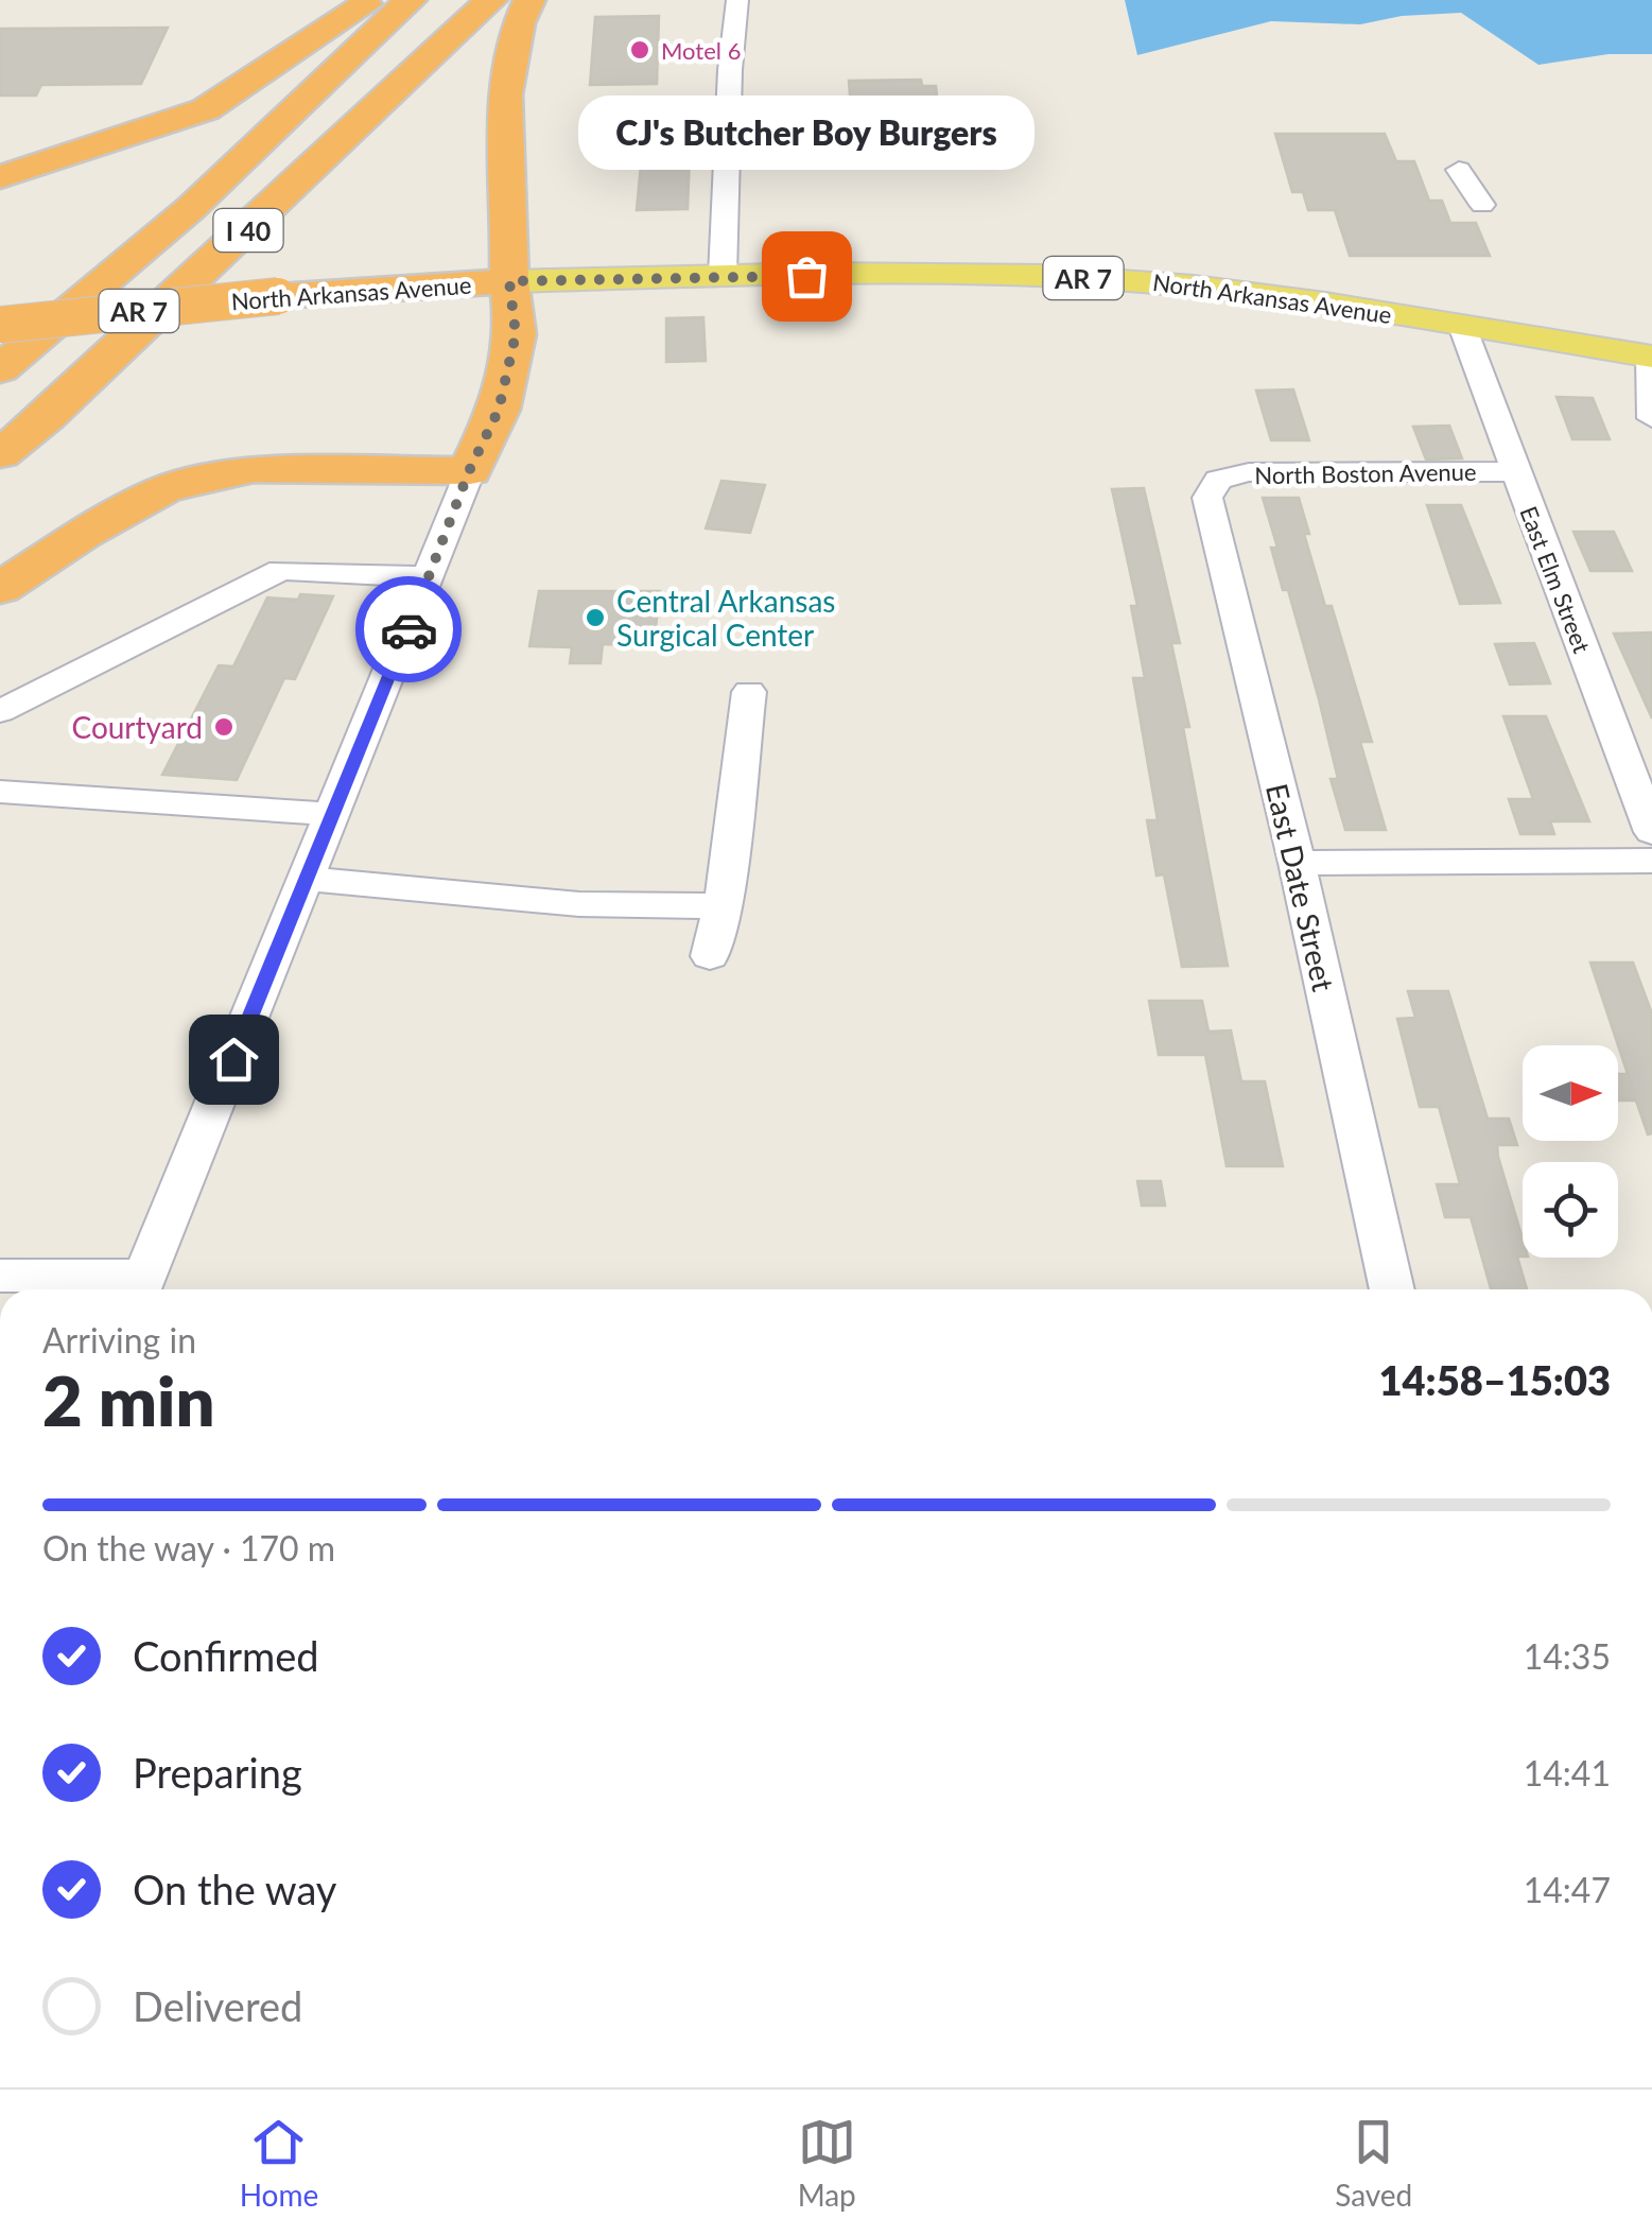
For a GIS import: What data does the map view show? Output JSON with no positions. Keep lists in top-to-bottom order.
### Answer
{
  "streets": {
    "highway": ["I 40", "AR 7", "North Arkansas Avenue"],
    "street": ["North Boston Avenue", "East Elm Street", "East Date Street"]
  },
  "crossings": [
    ["North Arkansas Avenue", "East Elm Street"],
    ["North Boston Avenue", "East Elm Street"],
    ["North Boston Avenue", "East Date Street"]
  ],
  "places": [
    "Motel 6",
    "CJ's Butcher Boy Burgers",
    "Central Arkansas Surgical Center",
    "Courtyard"
  ],
  "north": "right",
  "page": {
    "bubble": "CJ's Butcher Boy Burgers",
    "heading": ["2 min", "Arriving in", "14:58–15:03"],
    "bar": "On the way · 170 m",
    "list": [
      ["Confirmed", "14:35"],
      ["Preparing", "14:41"],
      ["On the way", "14:47"],
      "Delivered"
    ],
    "tabs": ["Home", "Map", "Saved"]
  }
}
